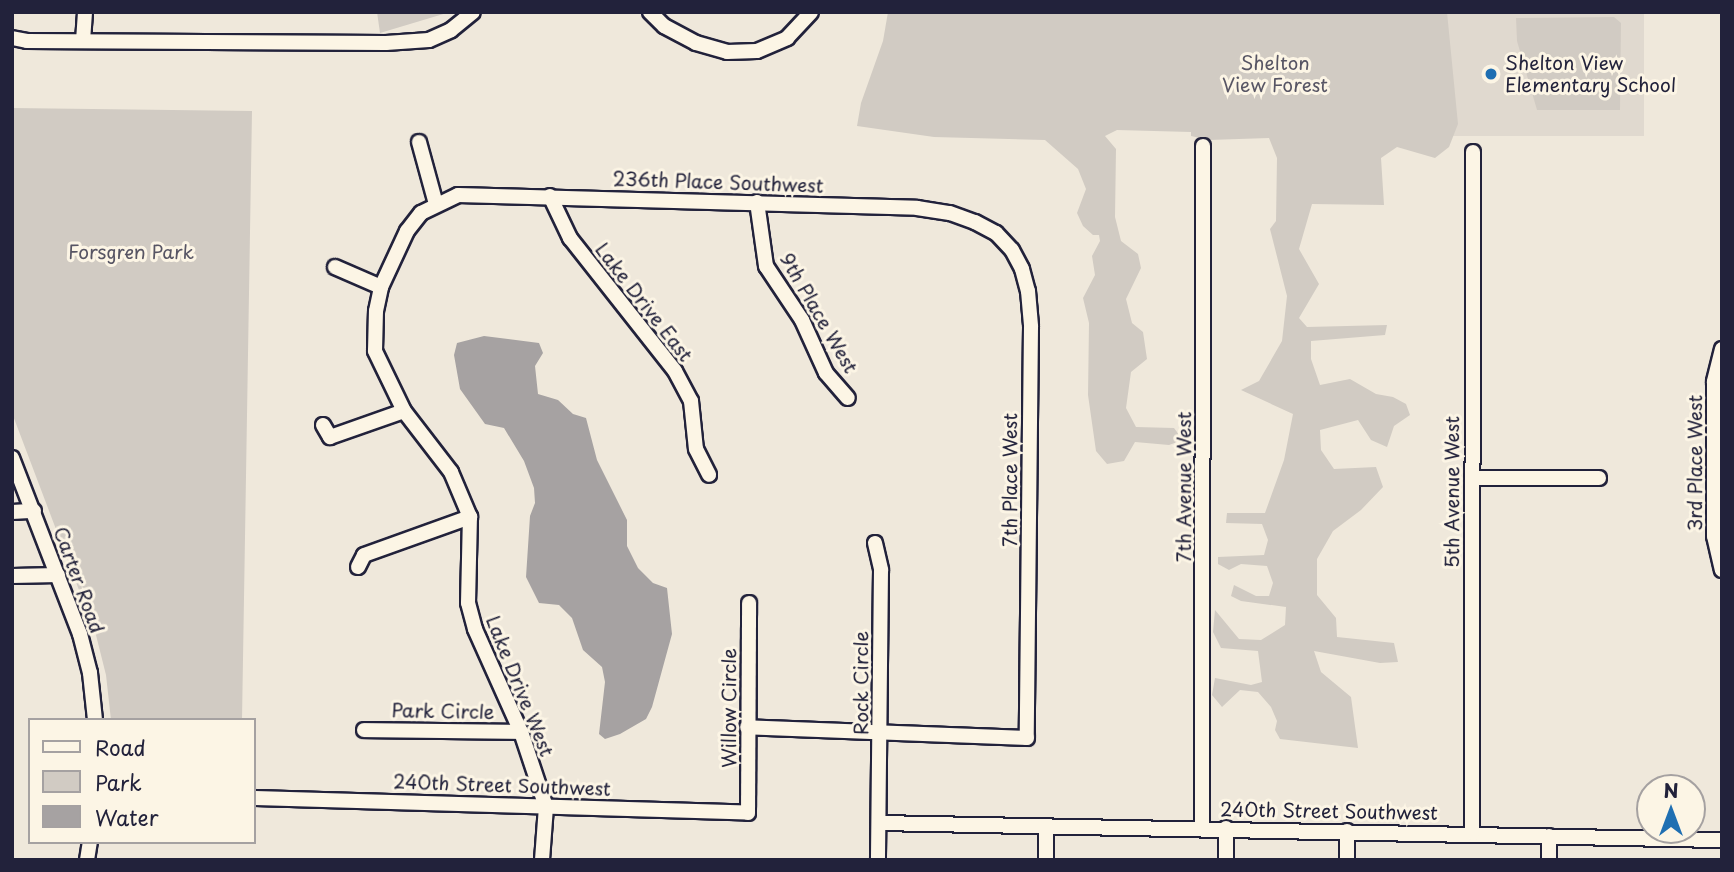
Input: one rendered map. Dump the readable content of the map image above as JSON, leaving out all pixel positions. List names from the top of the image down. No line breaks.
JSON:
{"streets":{"street":["236th Place Southwest","Lake Drive East","9th Place West","3rd Place West","7th Place West","7th Avenue West","5th Avenue West","Carter Road","Rock Circle","Lake Drive West","Willow Circle","Park Circle","240th Street Southwest"]},"crossings":[["236th Place Southwest","Lake Drive East"],["236th Place Southwest","9th Place West"],["236th Place Southwest","7th Place West"],["236th Place Southwest","Lake Drive West"],["7th Place West","Rock Circle"],["7th Avenue West","240th Street Southwest"],["5th Avenue West","240th Street Southwest"],["Rock Circle","240th Street Southwest"],["Lake Drive West","Park Circle"],["Lake Drive West","240th Street Southwest"],["Willow Circle","240th Street Southwest"]],"parks":["Shelton View Forest","Forsgren Park"],"places":["Shelton View Elementary School"],"legend":["Road","Park","Water"],"north":"top"}
